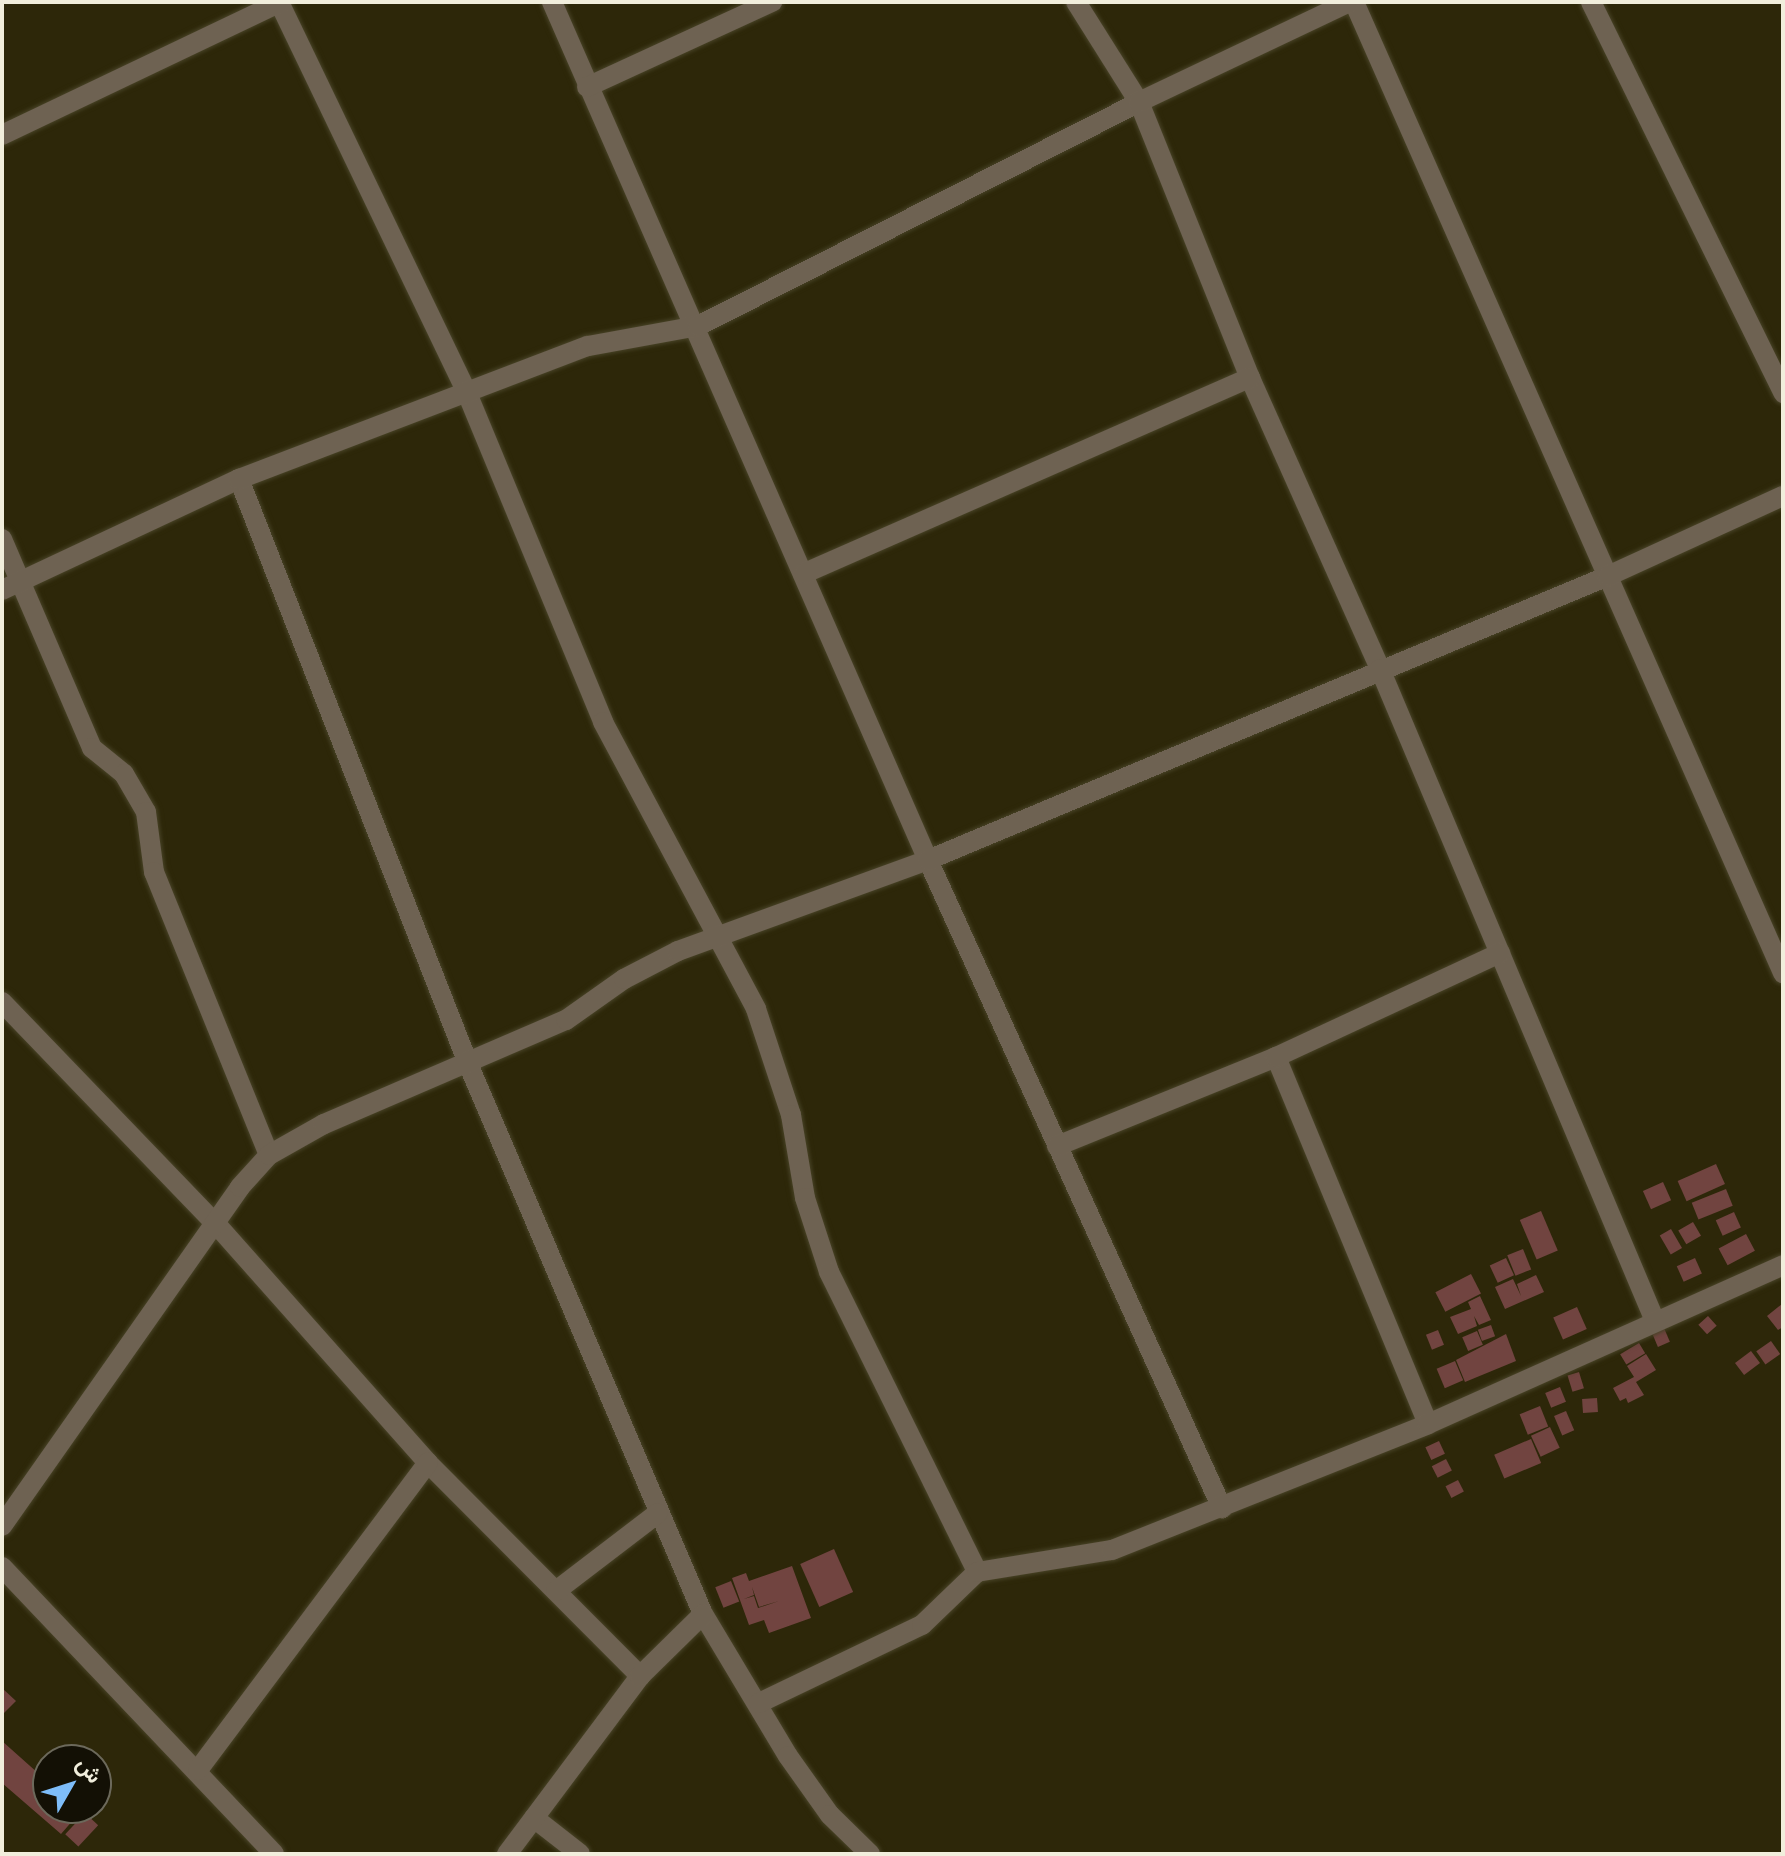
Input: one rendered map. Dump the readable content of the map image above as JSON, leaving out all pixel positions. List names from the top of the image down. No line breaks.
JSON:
{"north":"top right"}
